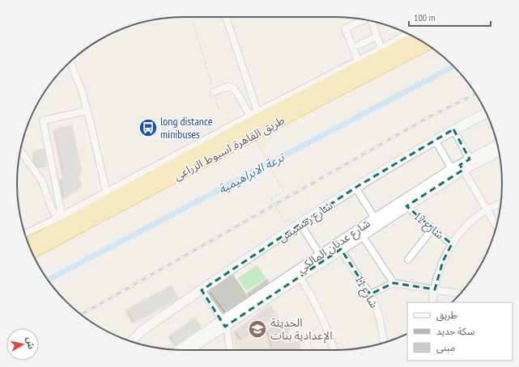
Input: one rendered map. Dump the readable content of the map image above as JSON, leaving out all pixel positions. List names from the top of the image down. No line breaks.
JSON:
{"streets":{"highway":["طريق القاهرة, اسيوط الزراعى"],"main road":["شارع رمسيس","شارع عدنان المالكي"],"street":["شارع 12","شارع 11"]},"crossings":[["شارع 12","شارع عدنان المالكي"],["شارع عدنان المالكي","شارع 11"]],"water":["ترعة الابراهيمية"],"places":{"bus stop":["long distance minibuses"],"school or university":["الحديثة الإعدادية بنات"]},"legend":["طريق","سكة حديد","مبنى"],"scale_bar":"100 m","north":"right"}
